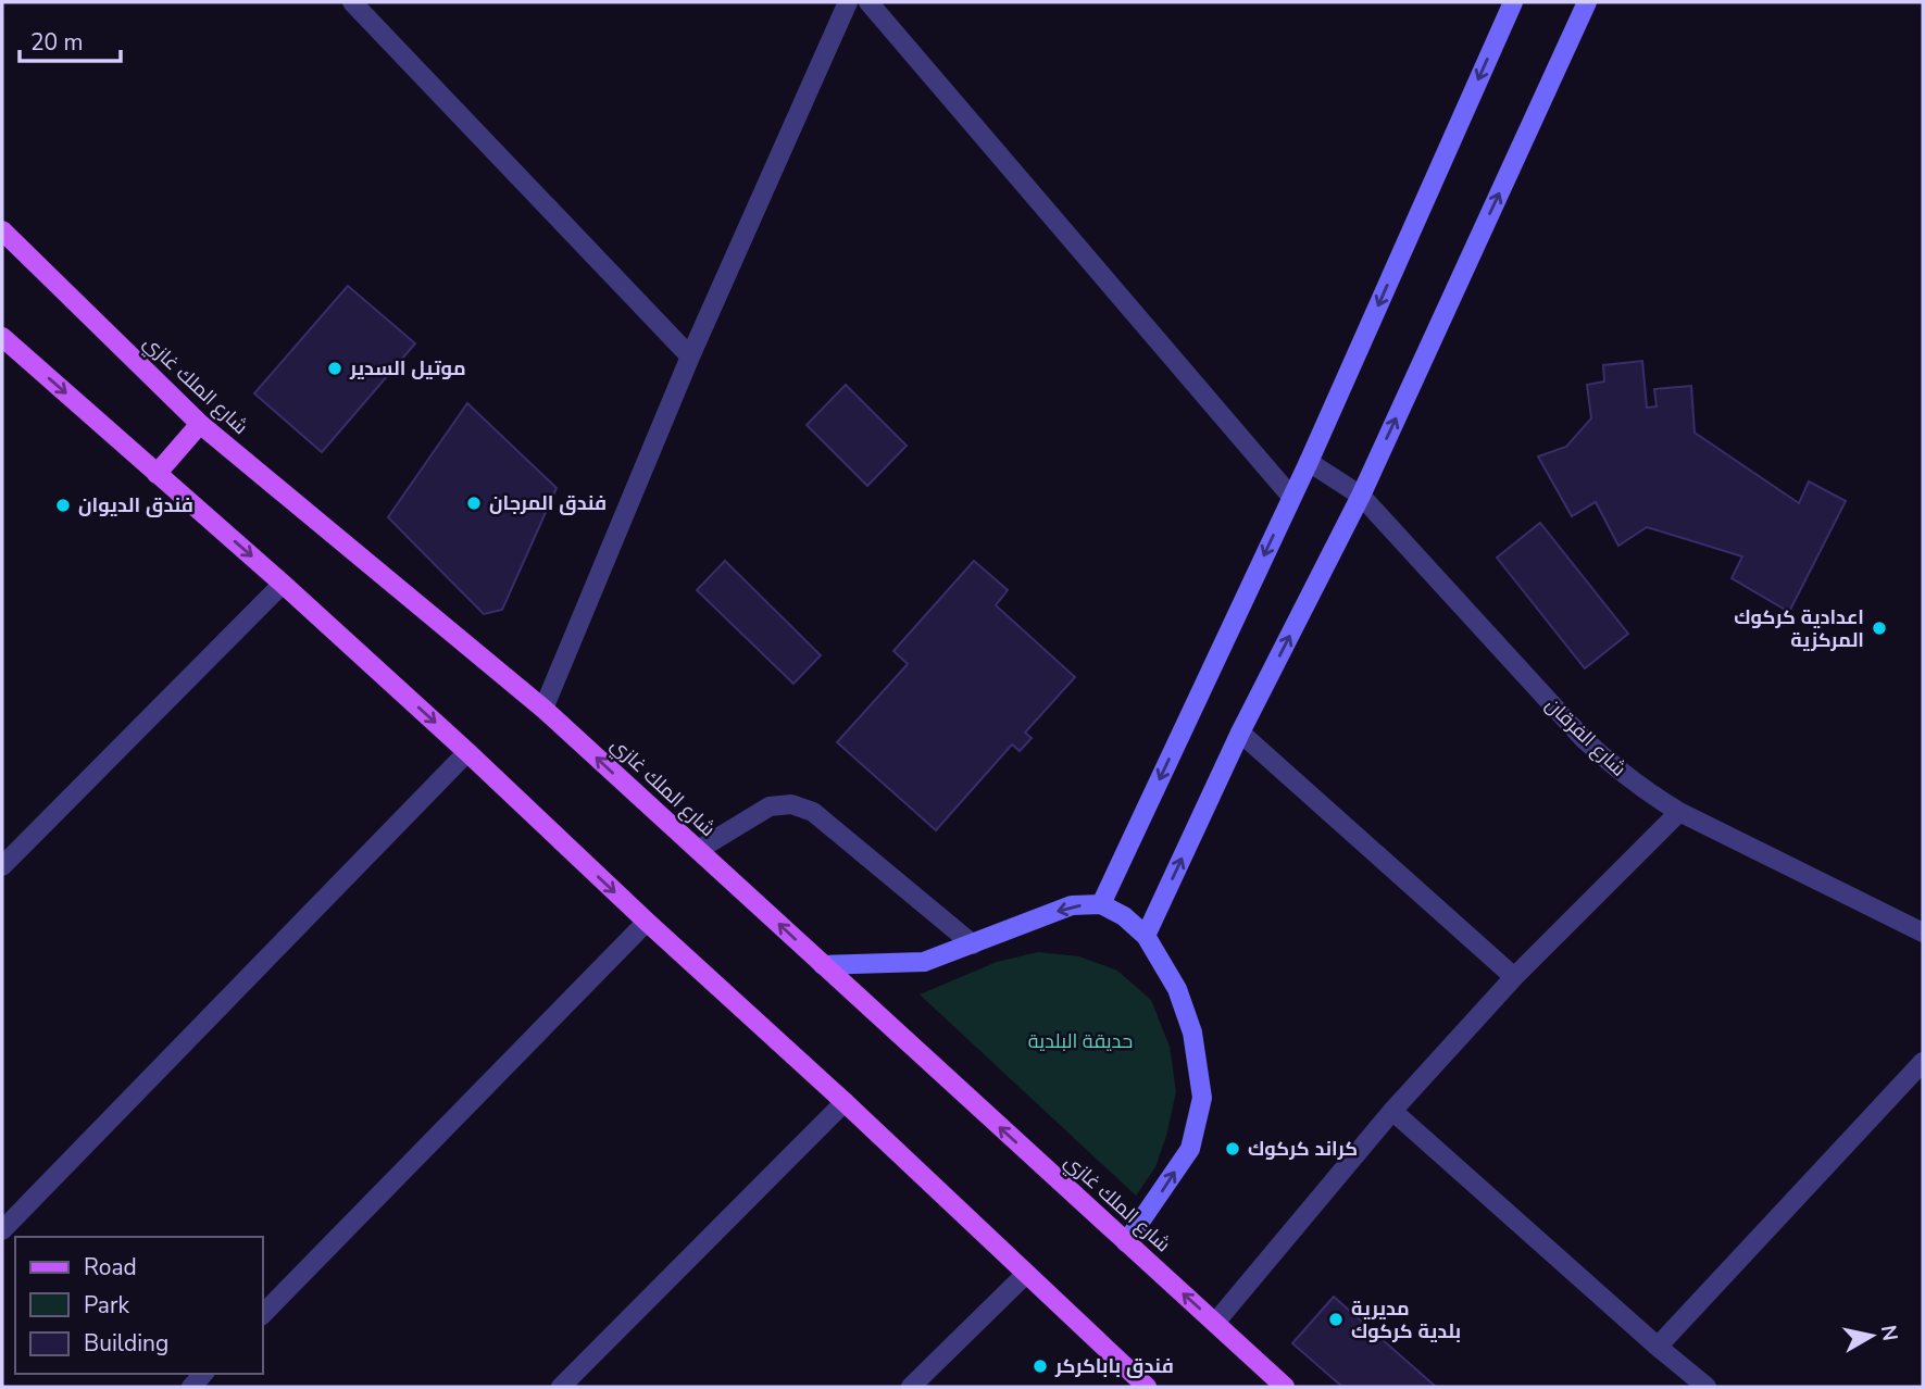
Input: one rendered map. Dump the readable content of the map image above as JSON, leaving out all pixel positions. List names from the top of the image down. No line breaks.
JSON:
{"streets":{"main road":["شارع الملك غازي"],"street":["شارع الفرقان"]},"parks":["حديقة البلدية"],"places":["موتيل السدير","فندق المرجان","فندق الديوان","اعدادية كركوك المركزية","كراند كركوك","مديرية بلدية كركوك","فندق باباكركر"],"legend":["Road","Park","Building"],"scale_bar":"20 m","north":"right"}
